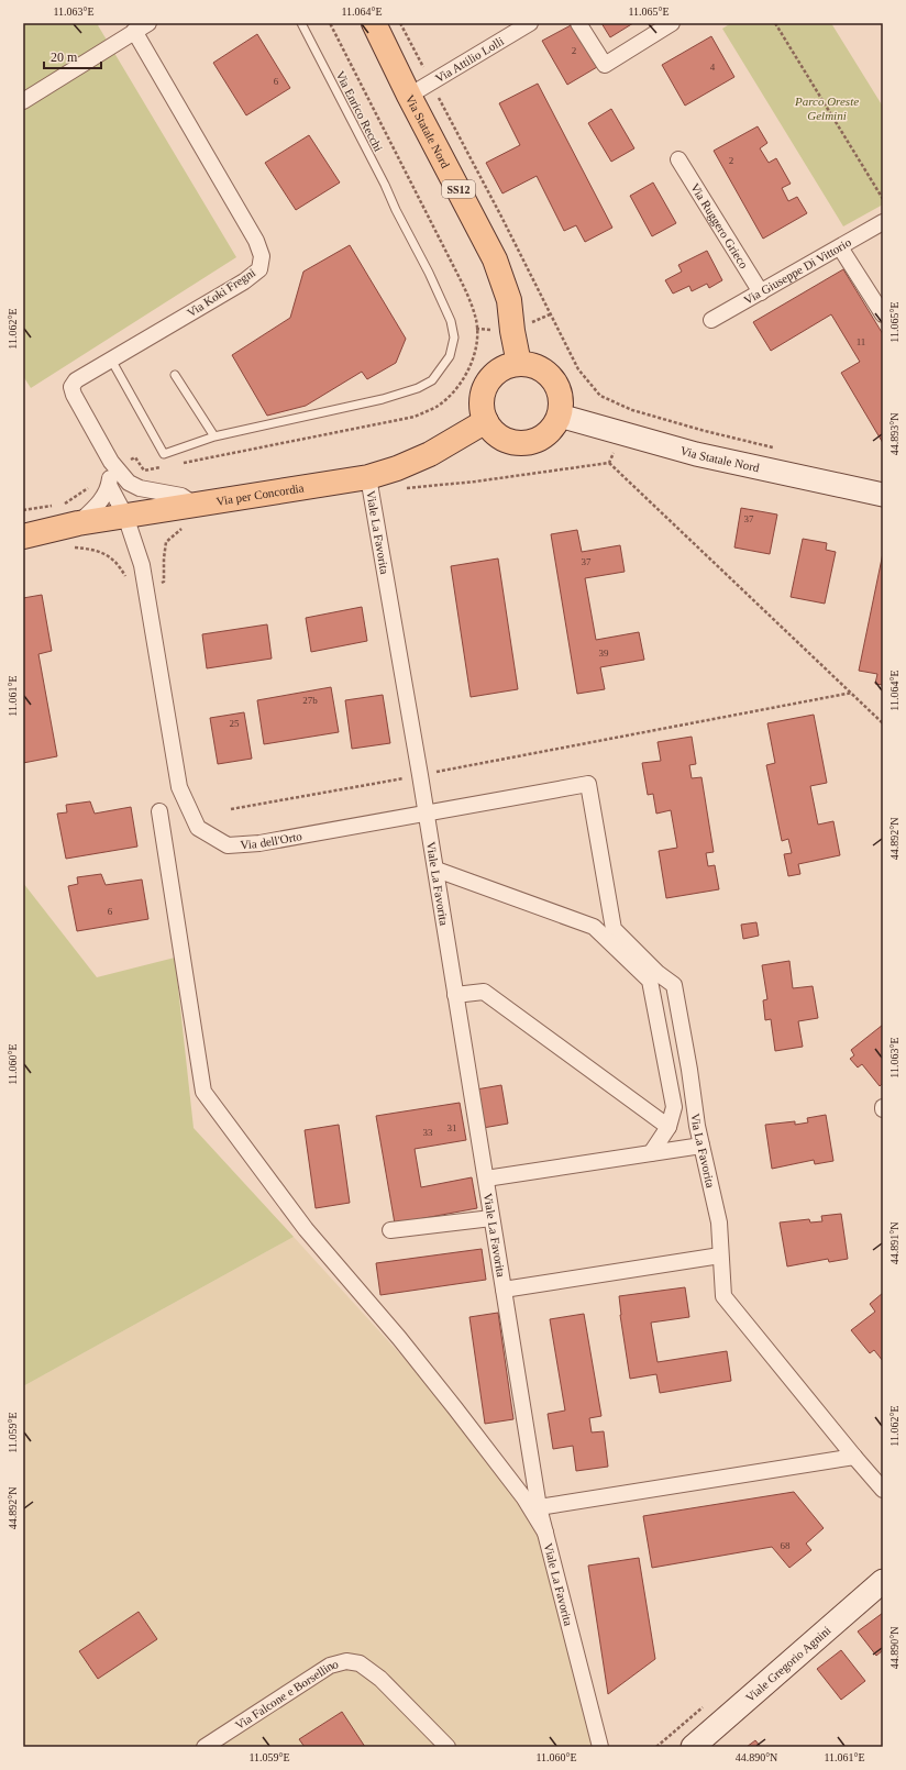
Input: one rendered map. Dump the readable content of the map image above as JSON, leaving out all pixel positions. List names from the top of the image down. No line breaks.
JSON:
{"streets":{"main road":["Via Statale Nord","SS12","Via per Concordia","Viale Gregorio Agnini"],"street":["Via Attilio Lolli","Via Ruggero Grieco","Via Giuseppe Di Vittorio","Via Koki Fregni","Viale La Favorita","Via dell'Orto","Via La Favorita","Via Falcone e Borsellino"],"lane":["Via Enrico Recchi"]},"crossings":[["Via Attilio Lolli","Via Statale Nord"],["Via Enrico Recchi","Via Koki Fregni"],["Via Statale Nord","Via per Concordia"],["Via Ruggero Grieco","Via Giuseppe Di Vittorio"],["Via per Concordia","Viale La Favorita"],["Via per Concordia","Via dell'Orto"],["Viale La Favorita","Via dell'Orto"],["Viale La Favorita","Via La Favorita"],["Via dell'Orto","Via La Favorita"]],"parks":["Parco Oreste Gelmini"],"house_numbers":["2","4","6","2","11","37","37","39","27b","25","6","31","33","68"],"scale_bar":"20 m","coordinates":["11.063°E","11.064°E","11.065°E","11.062°E","44.893°N","11.061°E","44.892°N","11.060°E","44.891°N","11.059°E","44.890°N"]}
